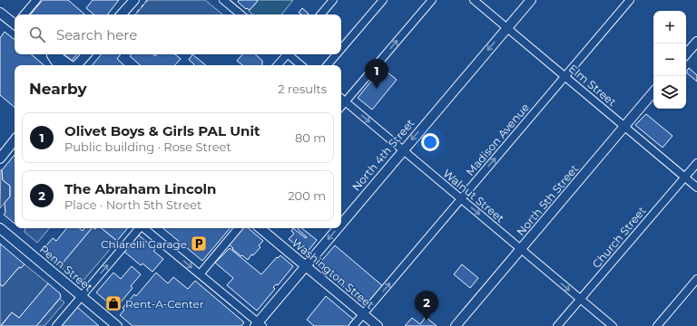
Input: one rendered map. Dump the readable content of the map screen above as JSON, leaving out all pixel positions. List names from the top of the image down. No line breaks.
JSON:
{"streets":{"main road":["North 4th Street","North 5th Street","Penn Street","Washington Street"],"street":["Elm Street","Madison Avenue","Walnut Street","Church Street"]},"crossings":[["Elm Street","Madison Avenue"],["Elm Street","North 4th Street"],["Elm Street","North 5th Street"],["Elm Street","Church Street"],["Madison Avenue","Walnut Street"],["Madison Avenue","Washington Street"],["North 4th Street","Walnut Street"],["North 4th Street","Washington Street"],["Walnut Street","North 5th Street"],["Walnut Street","Church Street"]],"one_way":["Madison Avenue","North 4th Street","Walnut Street"],"places":{"parking":["Chiarelli Garage"],"shop":["Rent-A-Center"]},"page":{"map_buttons":["+","−"],"search":"Search here","pins":["1","2"],"heading":["Nearby","2 results"],"list":[{"mark":"1","name":"Olivet Boys & Girls PAL Unit","note":"Public building · Rose Street","value":"80 m"},{"mark":"2","name":"The Abraham Lincoln","note":"Place · North 5th Street","value":"200 m"}]}}
